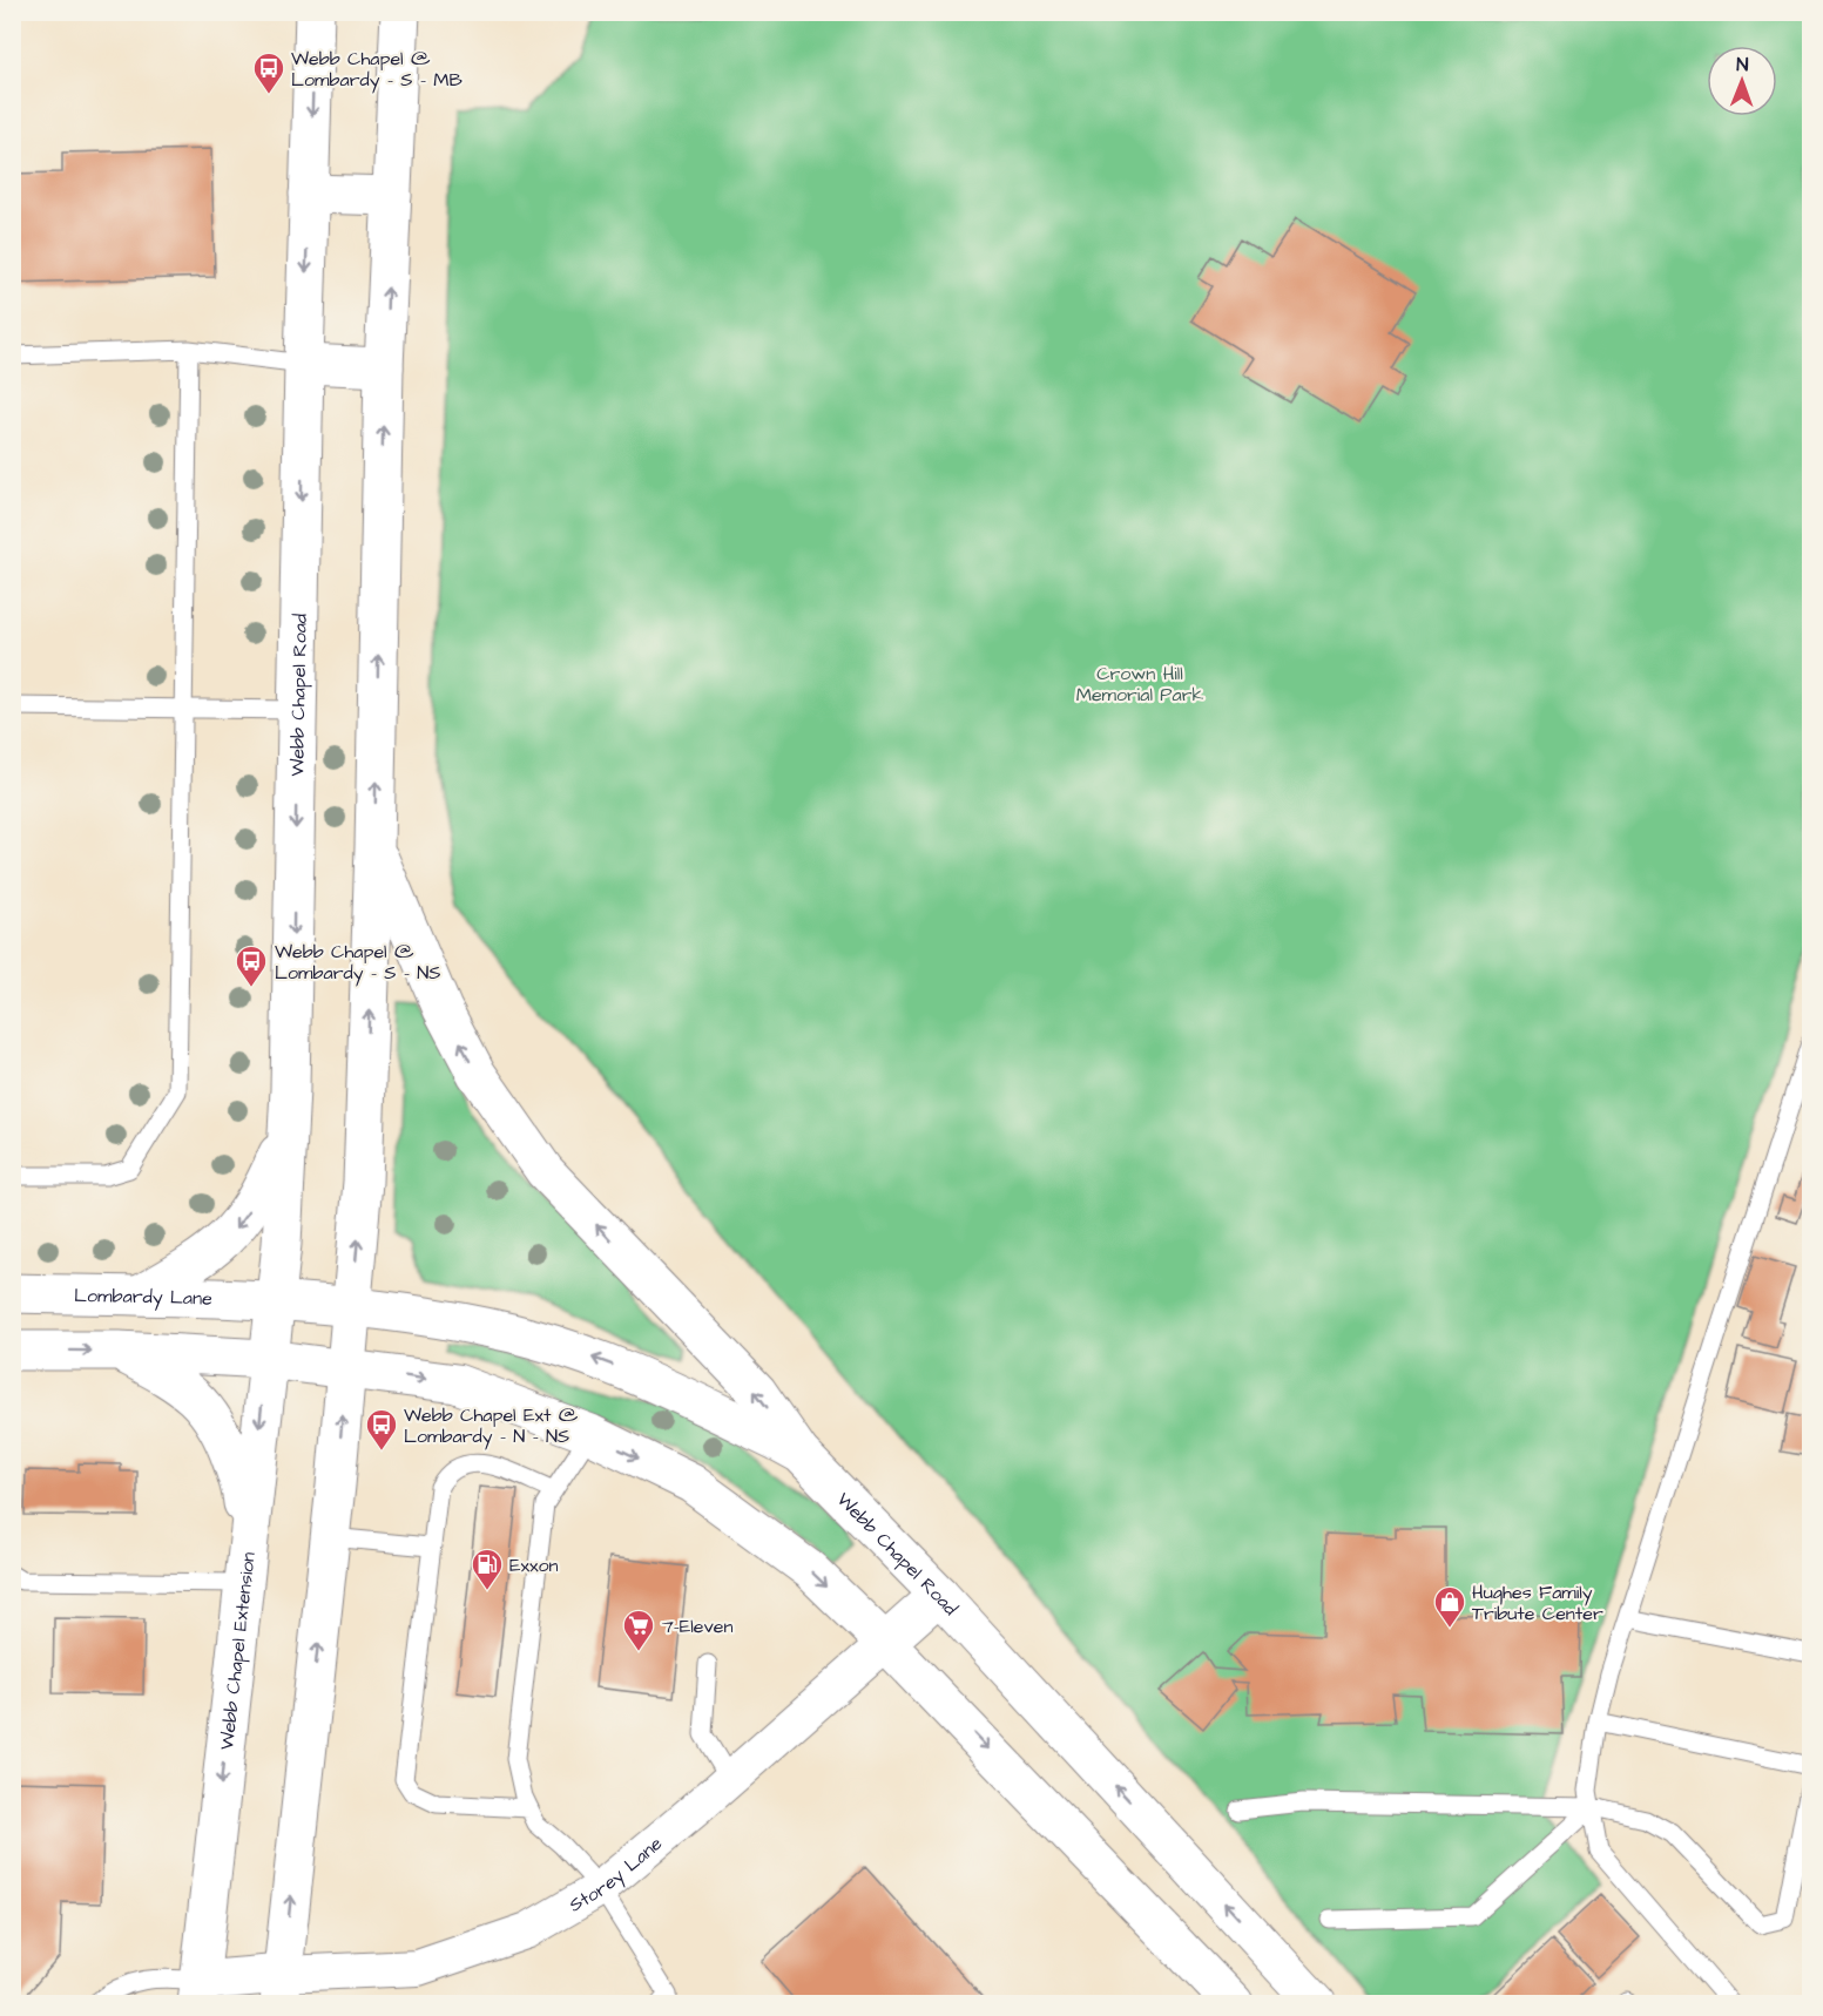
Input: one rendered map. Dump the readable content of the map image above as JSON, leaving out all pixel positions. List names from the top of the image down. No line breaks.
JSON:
{"streets":{"main road":["Webb Chapel Road","Lombardy Lane","Webb Chapel Extension"],"street":["Storey Lane"]},"crossings":[["Webb Chapel Road","Lombardy Lane"],["Webb Chapel Road","Webb Chapel Extension"],["Lombardy Lane","Webb Chapel Extension"]],"parks":["Crown Hill Memorial Park"],"places":{"bus stop":["Webb Chapel @ Lombardy - S - MB","Webb Chapel @ Lombardy - S - NS","Webb Chapel Ext @ Lombardy - N - NS"],"fuel station":["Exxon"],"shop":["Hughes Family Tribute Center"],"supermarket":["7-Eleven"]},"north":"top"}
